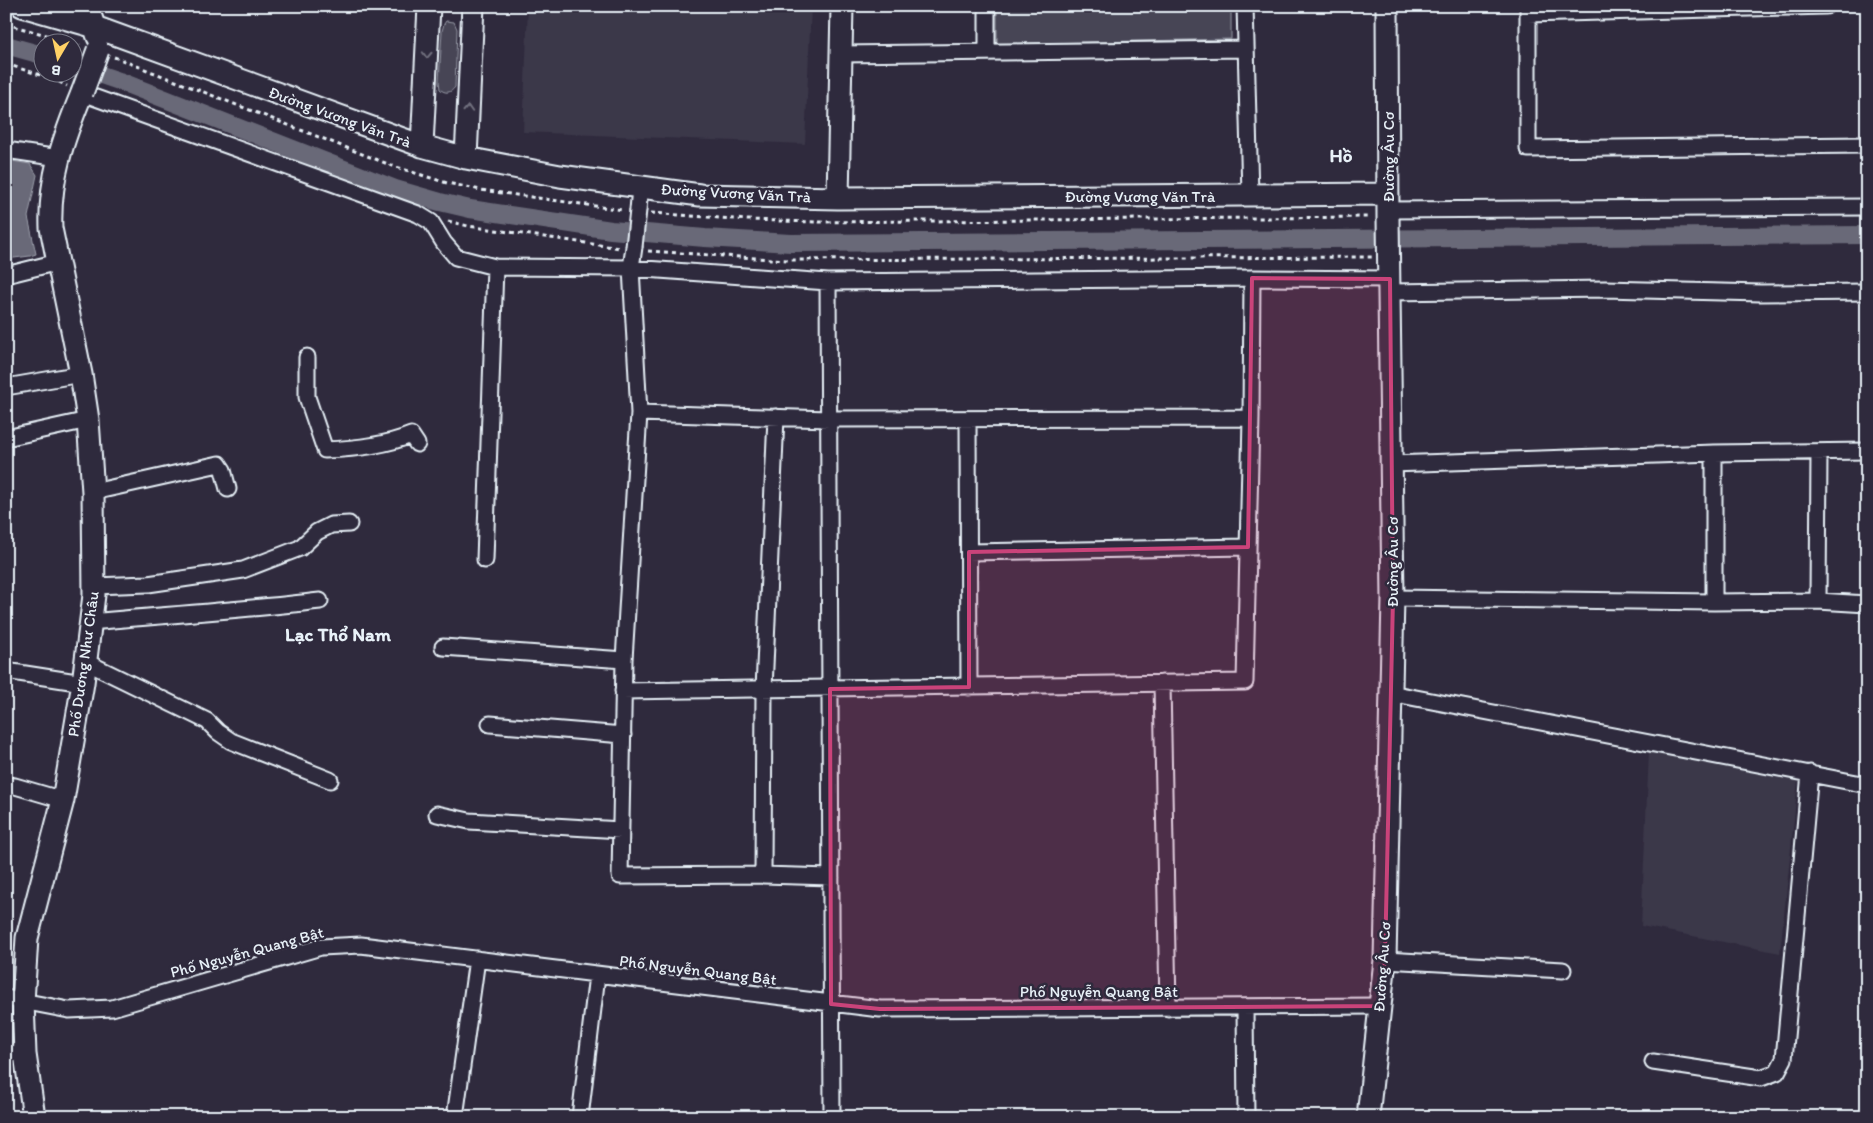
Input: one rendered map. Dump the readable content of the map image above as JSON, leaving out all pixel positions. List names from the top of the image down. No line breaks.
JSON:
{"streets":{"main road":["Đường Vương Văn Trà","Đường Âu Cơ","Phố Dương Như Châu"],"street":["Phố Nguyễn Quang Bật"]},"crossings":[["Đường Vương Văn Trà","Đường Âu Cơ"],["Đường Vương Văn Trà","Phố Dương Như Châu"],["Đường Âu Cơ","Phố Nguyễn Quang Bật"],["Phố Dương Như Châu","Phố Nguyễn Quang Bật"]],"districts":["Hồ","Lạc Thổ Nam"],"north":"bottom"}
